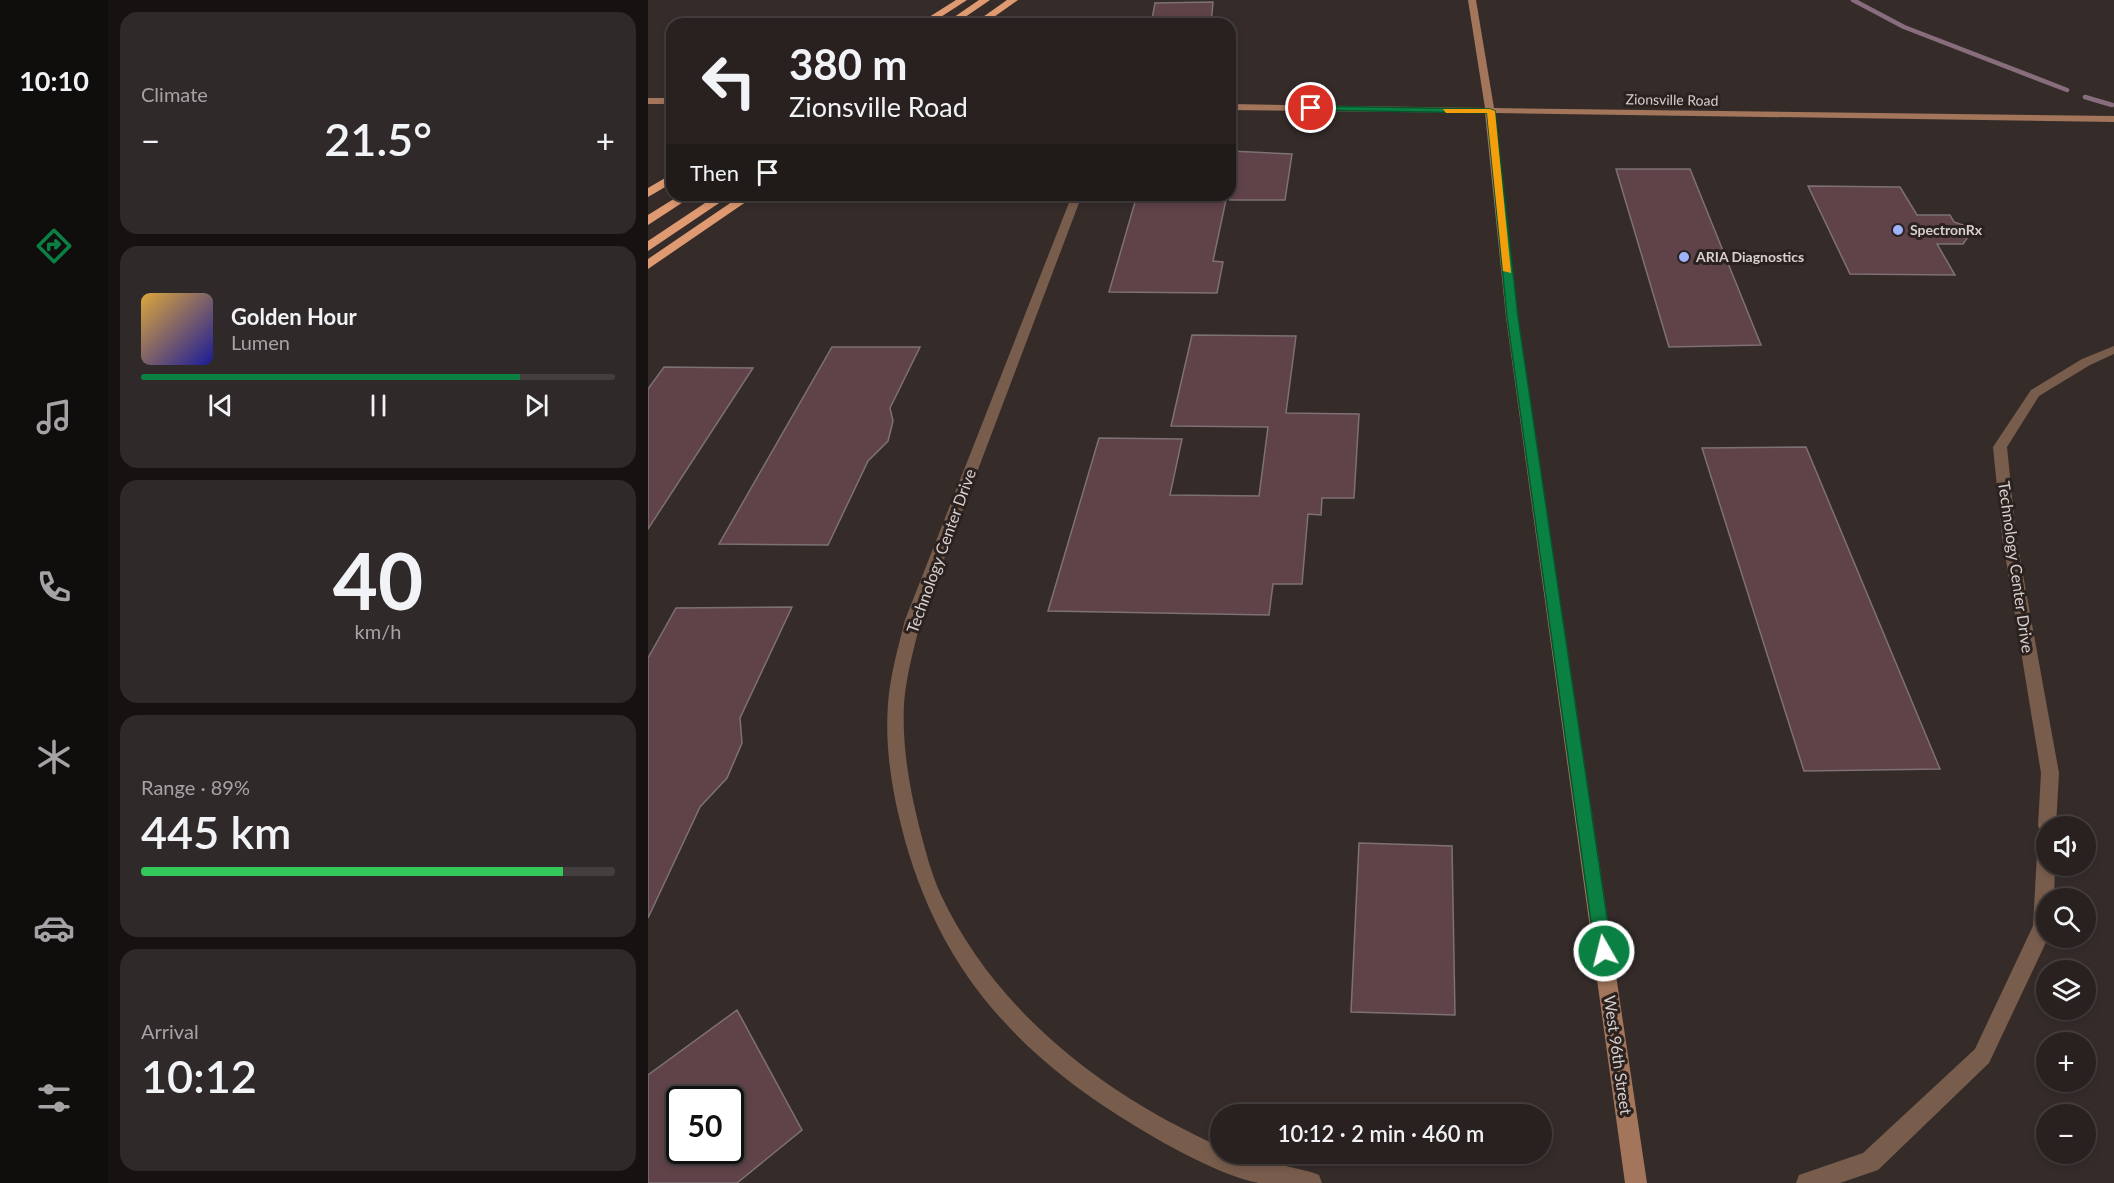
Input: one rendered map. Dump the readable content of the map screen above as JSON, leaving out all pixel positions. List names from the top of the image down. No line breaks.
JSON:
{"streets":{"main road":["Zionsville Road","West 96th Street"],"street":["Technology Center Drive"]},"crossings":[["Zionsville Road","West 96th Street"]],"places":["SpectronRx","ARIA Diagnostics"],"page":{"tabs":"10:10","tile":["Climate",["40","km/h"],["Range · 89%","445 km"],["Arrival","10:12"]],"turn":["380 m","Zionsville Road"],"heat":["−","21.5°","+"],"then":"Then","song":["Golden Hour","Lumen"],"map_buttons":["+","−"],"limit":"50","trip":"10:12 · 2 min · 460 m"}}
